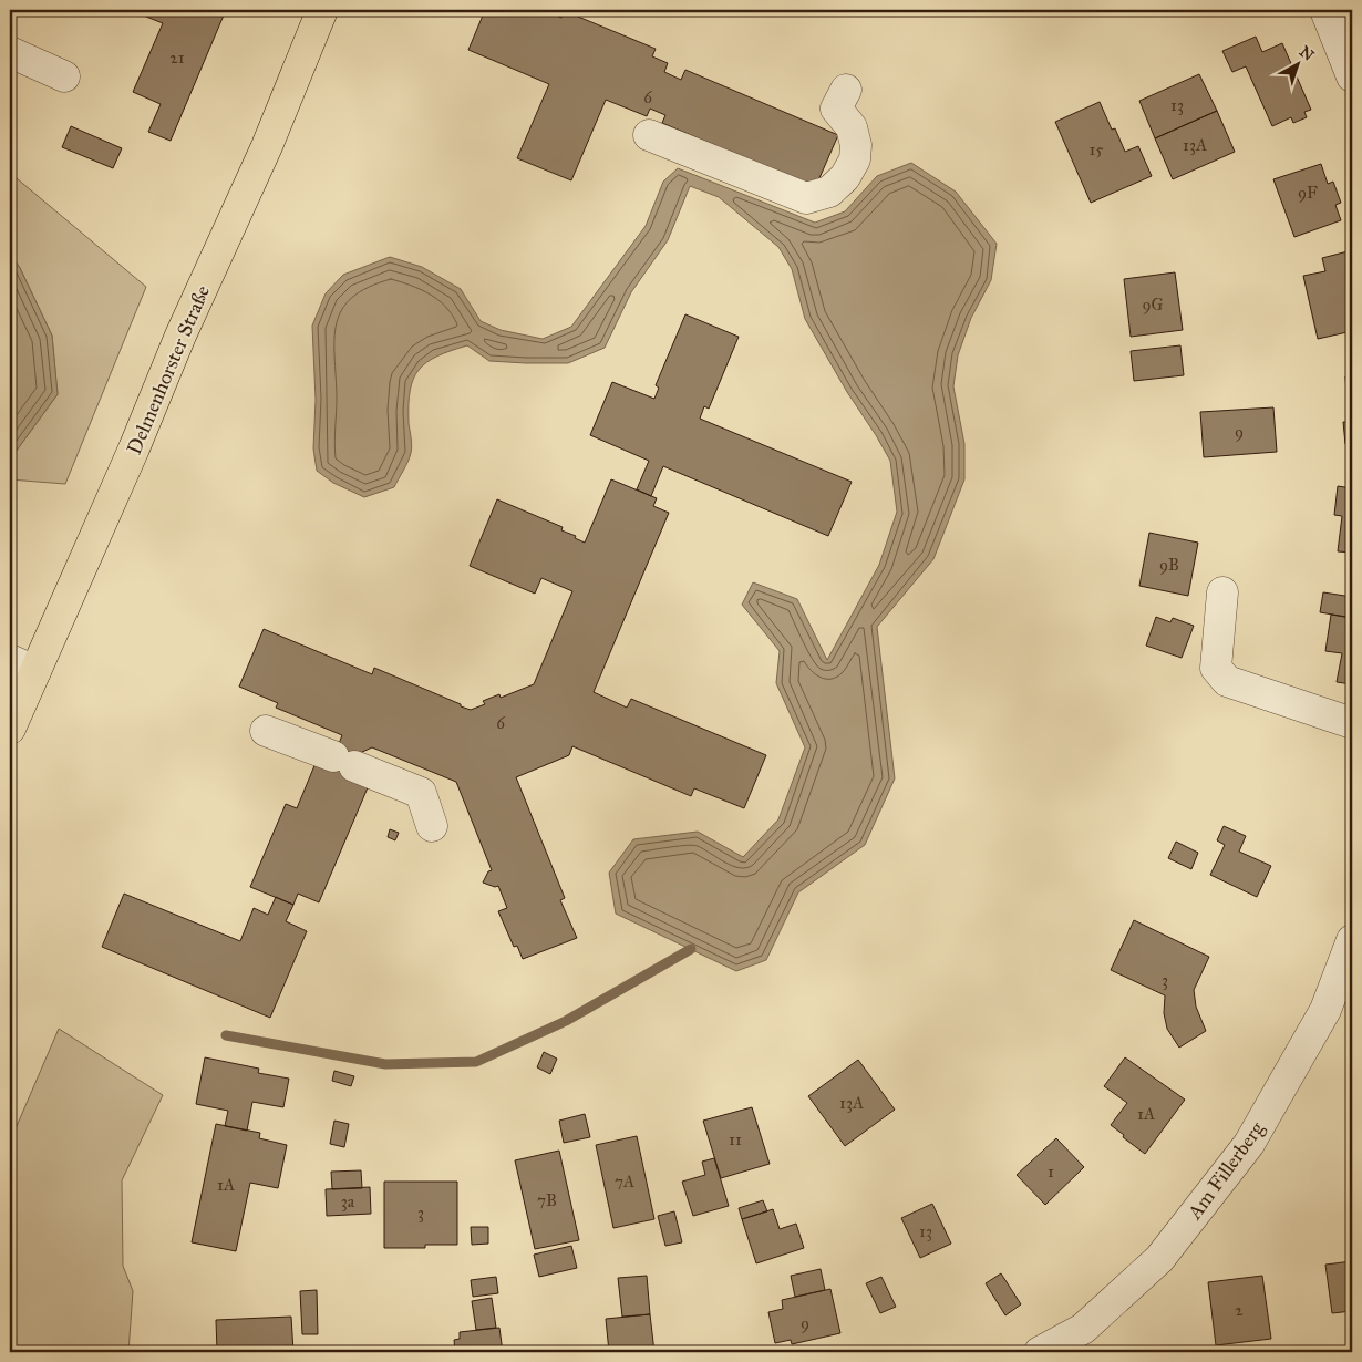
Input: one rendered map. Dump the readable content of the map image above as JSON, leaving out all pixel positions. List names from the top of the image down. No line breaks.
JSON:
{"streets":{"main road":["Delmenhorster Straße"],"street":["Am Fillerberg"]},"house_numbers":["21","6","13","13A","15","9F","9G","9","9B","6","3","13A","1A","11","1","7A","1A","7B","3a","3","13","2","9"],"north":"top right"}
